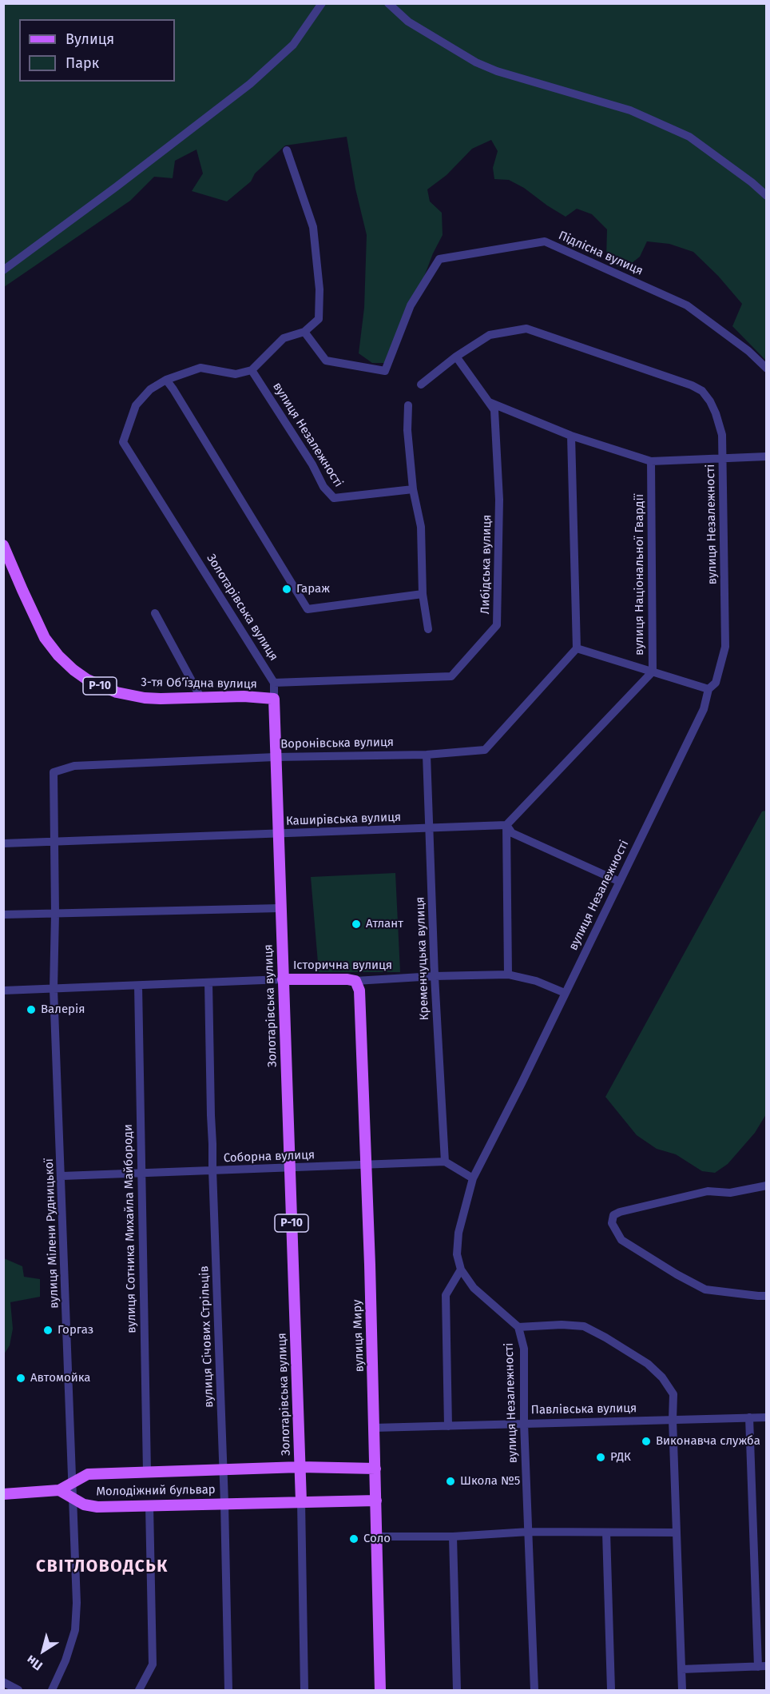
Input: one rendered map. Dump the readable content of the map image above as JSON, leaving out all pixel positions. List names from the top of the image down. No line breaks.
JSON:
{"streets":{"main road":["Золотарівська вулиця","3-тя Обʼїздна вулиця","Р-10","Історична вулиця","вулиця Миру","Молодіжний бульвар"],"street":["Підлісна вулиця","вулиця Незалежності","Либідська вулиця","вулиця Національної Гвардії","Воронівська вулиця","Каширівська вулиця","Кременчуцька вулиця","Соборна вулиця","вулиця Сотника Михайла Майбороди","вулиця Мілени Рудницької","вулиця Січових Стрільців","Павлівська вулиця"]},"crossings":[["вулиця Незалежності","Либідська вулиця"],["вулиця Незалежності","Історична вулиця"],["вулиця Незалежності","Павлівська вулиця"],["Либідська вулиця","Золотарівська вулиця"],["вулиця Національної Гвардії","Каширівська вулиця"],["Золотарівська вулиця","3-тя Обʼїздна вулиця"],["Золотарівська вулиця","Воронівська вулиця"],["Золотарівська вулиця","Каширівська вулиця"],["Золотарівська вулиця","Історична вулиця"],["Золотарівська вулиця","Соборна вулиця"],["Золотарівська вулиця","Молодіжний бульвар"],["Воронівська вулиця","Кременчуцька вулиця"],["Воронівська вулиця","вулиця Мілени Рудницької"],["Каширівська вулиця","Кременчуцька вулиця"],["Каширівська вулиця","вулиця Мілени Рудницької"],["Кременчуцька вулиця","Історична вулиця"],["Кременчуцька вулиця","Соборна вулиця"],["Історична вулиця","вулиця Сотника Михайла Майбороди"],["Історична вулиця","вулиця Мілени Рудницької"],["Історична вулиця","вулиця Миру"],["Історична вулиця","вулиця Січових Стрільців"],["Соборна вулиця","вулиця Сотника Михайла Майбороди"],["Соборна вулиця","вулиця Мілени Рудницької"],["Соборна вулиця","вулиця Миру"],["Соборна вулиця","вулиця Січових Стрільців"],["вулиця Сотника Михайла Майбороди","Молодіжний бульвар"],["вулиця Мілени Рудницької","Молодіжний бульвар"],["вулиця Миру","Павлівська вулиця"],["вулиця Миру","Молодіжний бульвар"],["вулиця Січових Стрільців","Молодіжний бульвар"]],"districts":["СВІТЛОВОДСЬК"],"places":["Гараж","Атлант","Валерія","Горгаз","Автомойка","Виконавча служба","РДК","Школа №5","Соло"],"legend":["Вулиця","Парк"],"north":"bottom left"}
